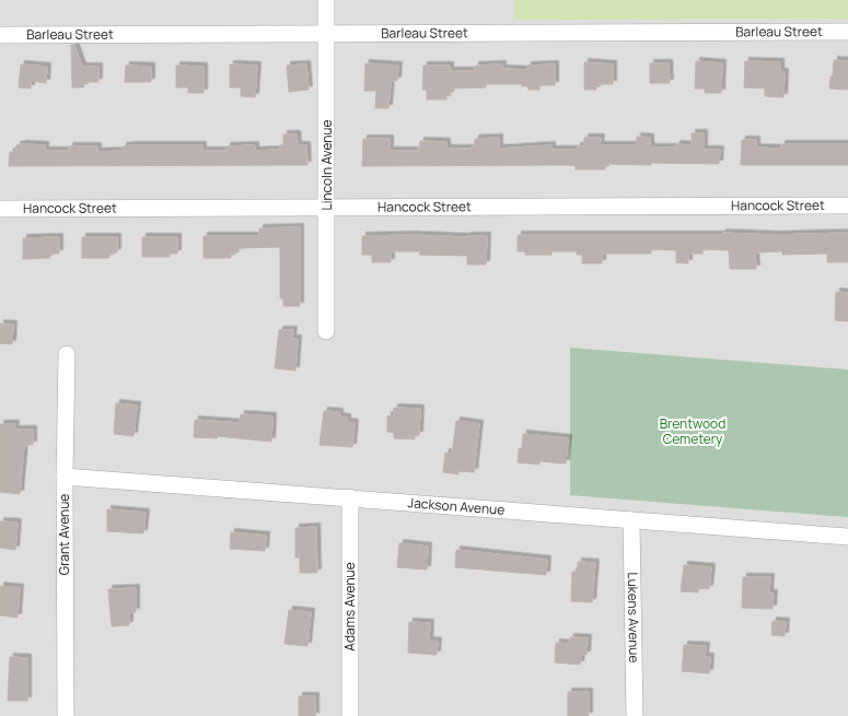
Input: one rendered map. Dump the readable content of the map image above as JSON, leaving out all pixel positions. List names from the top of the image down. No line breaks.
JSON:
{"streets":{"street":["Barleau Street","Lincoln Avenue","Hancock Street","Jackson Avenue","Grant Avenue","Adams Avenue","Lukens Avenue"]},"crossings":[["Barleau Street","Lincoln Avenue"],["Lincoln Avenue","Hancock Street"],["Jackson Avenue","Grant Avenue"],["Jackson Avenue","Adams Avenue"],["Jackson Avenue","Lukens Avenue"]],"parks":["Brentwood Cemetery"]}
